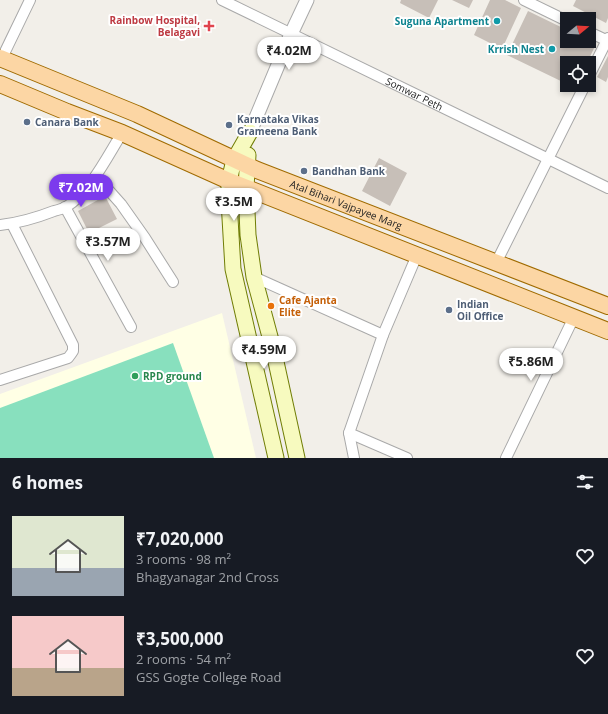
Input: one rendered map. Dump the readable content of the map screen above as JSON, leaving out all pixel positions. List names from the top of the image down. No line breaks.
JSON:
{"streets":{"main road":["Atal Bihari Vajpayee Marg"],"street":["Somwar Peth"]},"places":{"other":["Suguna Apartment","Krrish Nest","Canara Bank","Karnataka Vikas Grameena Bank","Bandhan Bank","Cafe Ajanta Elite","Indian Oil Office","RPD ground"],"health":["Rainbow Hospital, Belagavi"]},"north":"right","page":{"price":["₹4.02M","₹7.02M","₹3.5M","₹3.57M","₹4.59M","₹5.86M"],"heading":"6 homes","list":[{"name":"₹7,020,000","note":"3 rooms · 98 m² · Bhagyanagar 2nd Cross"},{"name":"₹3,500,000","note":"2 rooms · 54 m² · GSS Gogte College Road"}]}}
